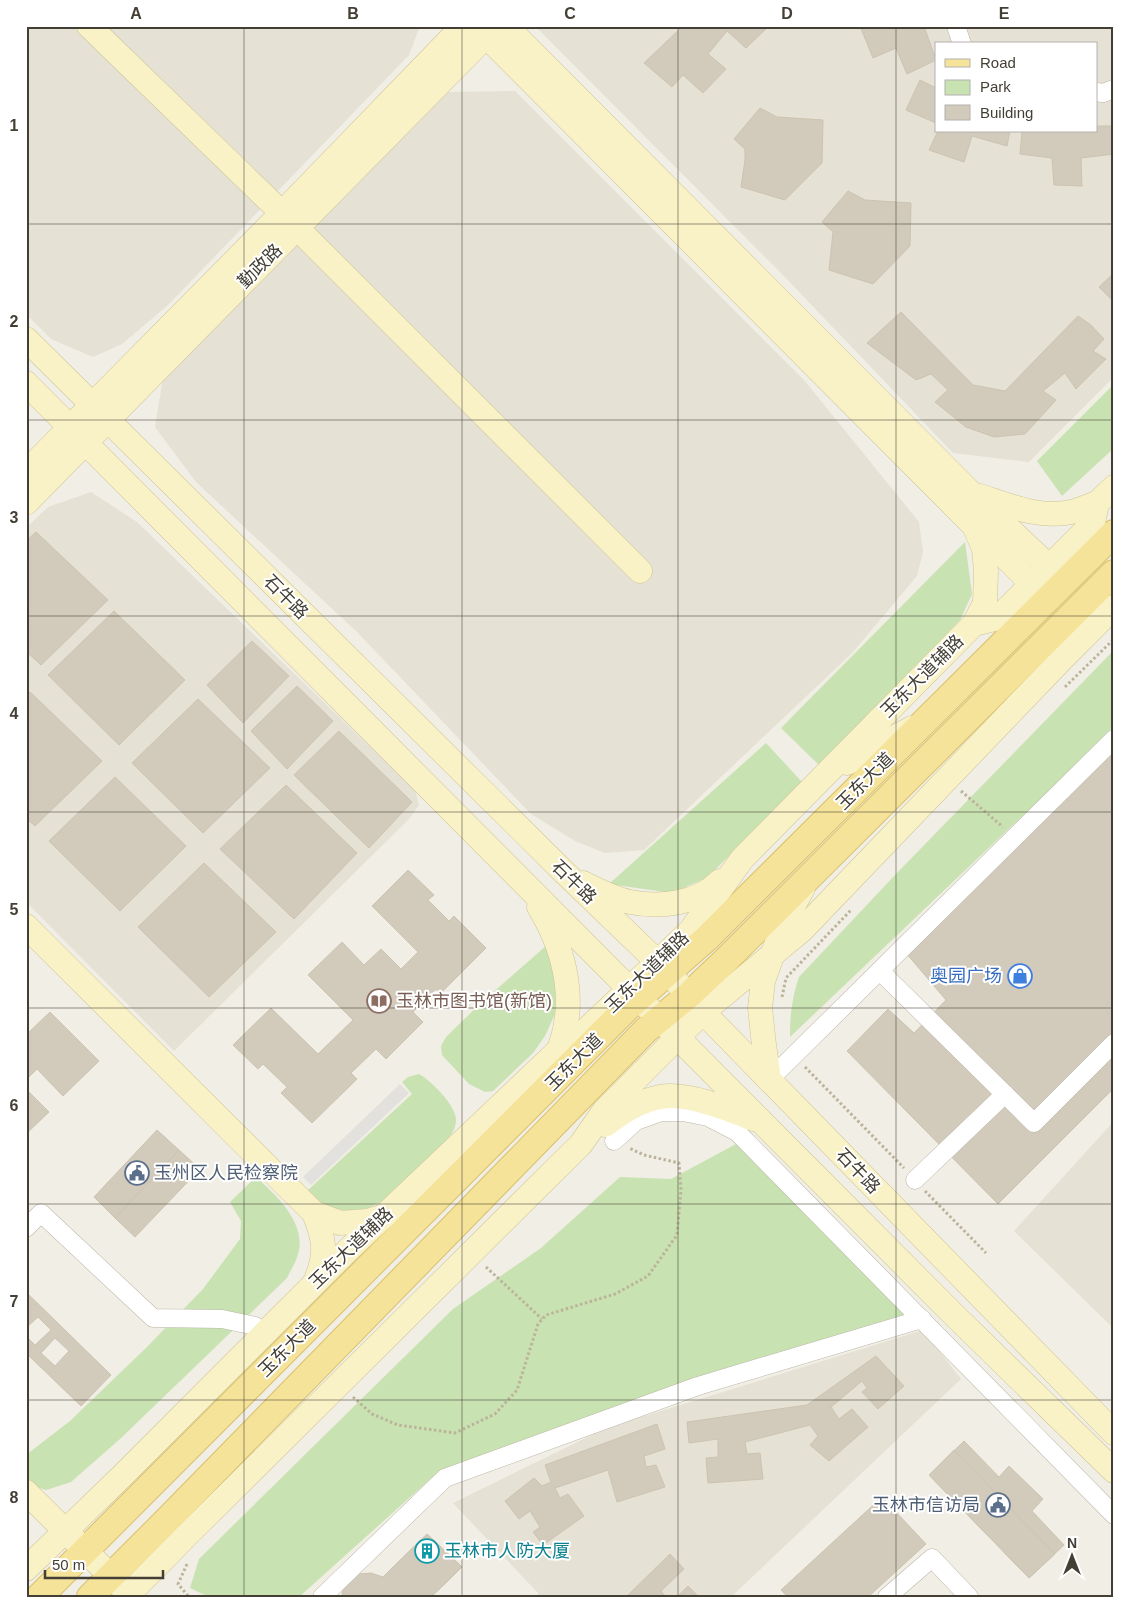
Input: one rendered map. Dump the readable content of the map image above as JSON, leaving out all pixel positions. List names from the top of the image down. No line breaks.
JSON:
{"streets":{"main road":["玉东大道"],"street":["勤政路","石牛路","玉东大道辅路"]},"crossings":[["勤政路","石牛路"],["石牛路","玉东大道辅路"],["石牛路","玉东大道"],["玉东大道辅路","玉东大道"]],"places":{"shop":["奥园广场"],"library":["玉林市图书馆(新馆)"],"public building":["玉州区人民检察院","玉林市信访局"],"building":["玉林市人防大厦"]},"legend":["Road","Park","Building"],"scale_bar":"50 m","north":"top","grid":{"columns":["A","B","C","D","E"],"rows":["1","2","3","4","5","6","7","8"]}}
